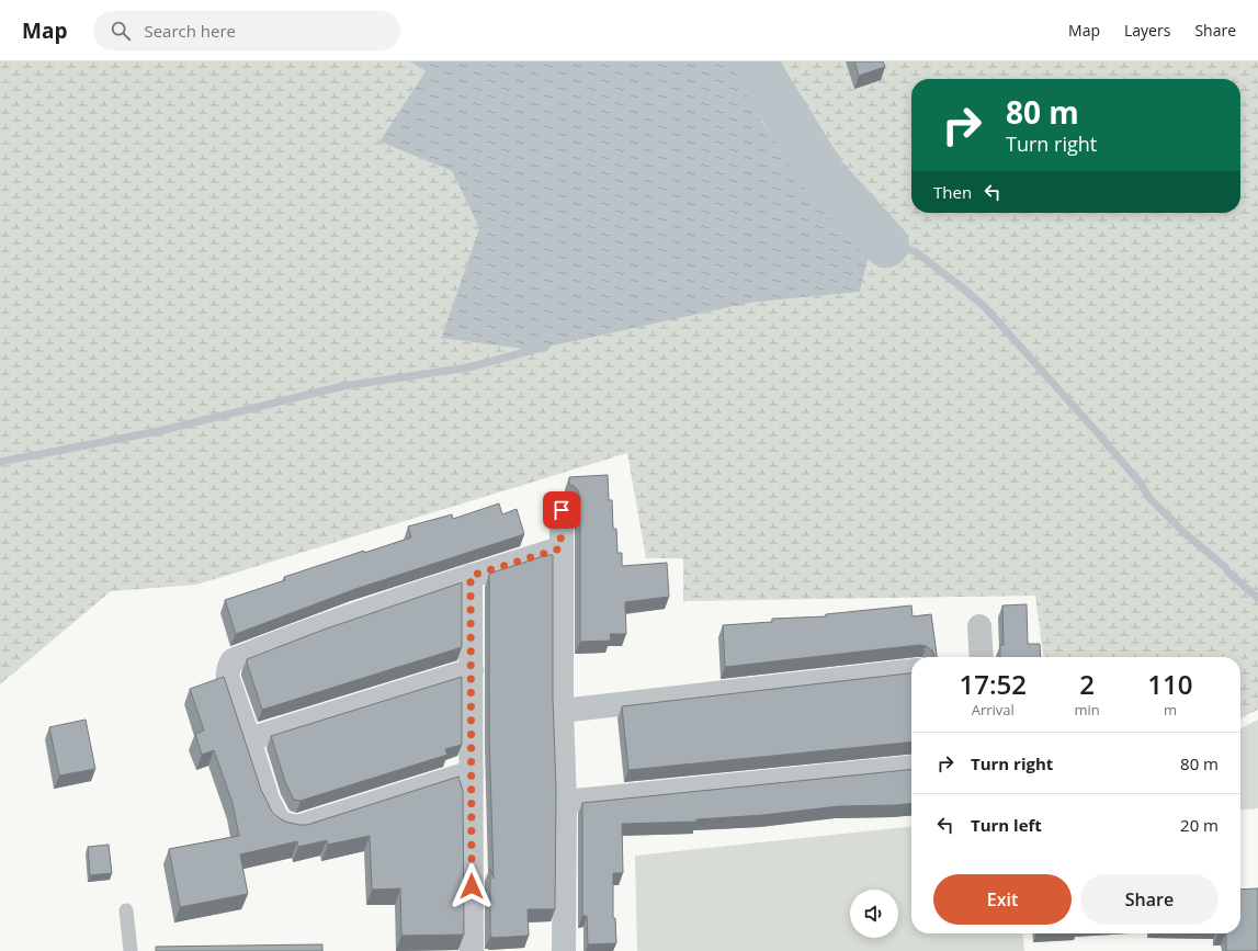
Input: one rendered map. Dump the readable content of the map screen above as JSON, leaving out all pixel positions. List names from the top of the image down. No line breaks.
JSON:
{"page":{"header":"Map","search":"Search here","nav":["Map","Layers","Share"],"turn":["80 m","Turn right"],"then":"Then","eta":["17:52","Arrival","2","min","110","m"],"list":[{"name":"Turn right","value":"80 m"},{"name":"Turn left","value":"20 m"}],"buttons":["Exit","Share"]}}
